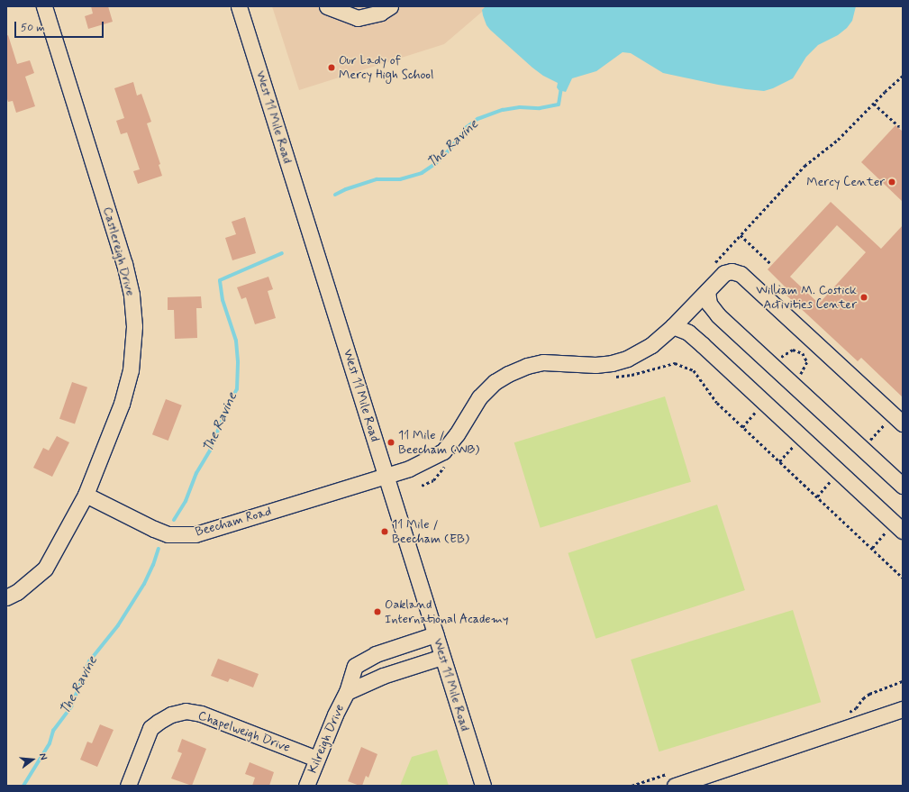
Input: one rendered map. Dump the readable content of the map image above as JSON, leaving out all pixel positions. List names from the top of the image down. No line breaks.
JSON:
{"streets":{"street":["West 11 Mile Road","Castlereigh Drive","Beecham Road","Chapelweigh Drive","Kilreigh Drive"]},"crossings":[["West 11 Mile Road","Beecham Road"],["West 11 Mile Road","Kilreigh Drive"],["Castlereigh Drive","Beecham Road"],["Chapelweigh Drive","Kilreigh Drive"]],"water":["The Ravine"],"places":["Our Lady of Mercy High School","Mercy Center","William M. Costick Activities Center","11 Mile / Beecham (WB)","11 Mile / Beecham (EB)","Oakland International Academy"],"scale_bar":"50 m","north":"right"}
